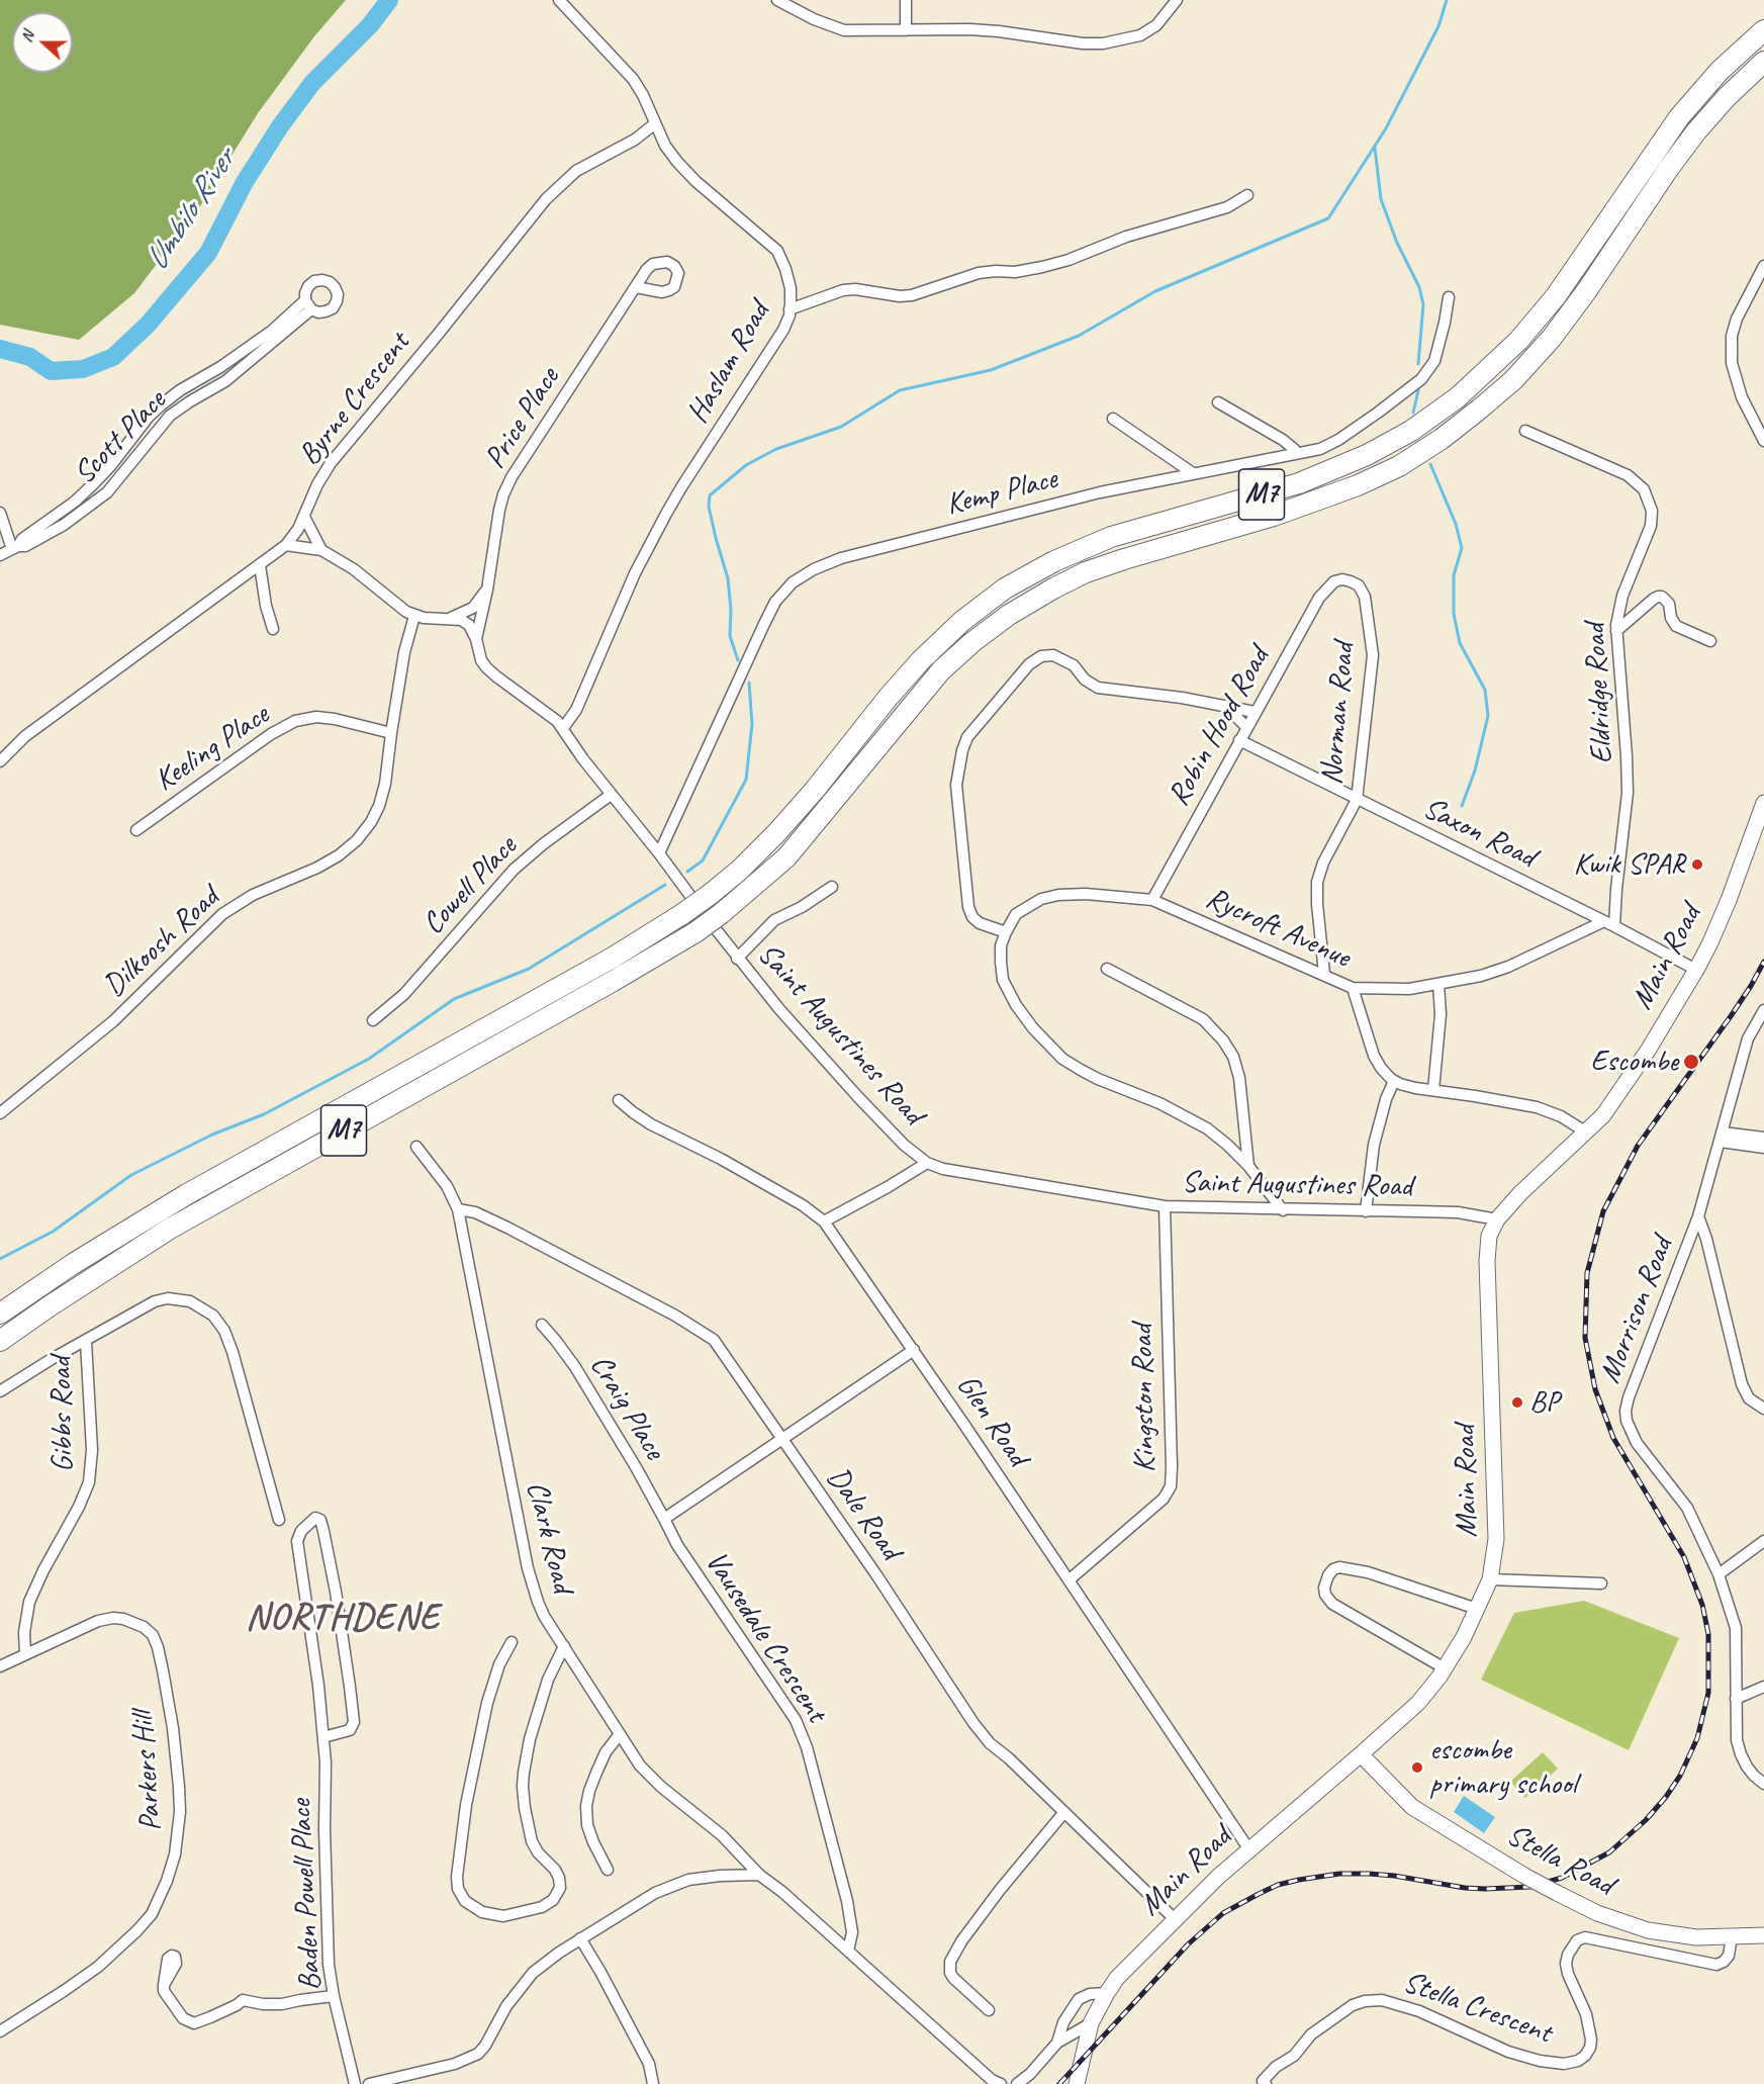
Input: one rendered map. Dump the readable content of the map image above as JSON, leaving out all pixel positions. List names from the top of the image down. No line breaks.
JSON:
{"streets":{"highway":["M7"],"main road":["Main Road","Stella Road"],"street":["Haslam Road","Byrne Crescent","Price Place","Scott Place","Kemp Place","Eldridge Road","Norman Road","Robin Hood Road","Keeling Place","Saxon Road","Cowell Place","Rycroft Avenue","Dilkoosh Road","Saint Augustines Road","Morrison Road","Kingston Road","Craig Place","Gibbs Road","Glen Road","Dale Road","Clark Road","Vausedale Crescent","Parkers Hill","Baden Powell Place","Stella Crescent"]},"crossings":[["Haslam Road","Byrne Crescent"],["Haslam Road","Saint Augustines Road"],["Price Place","Saint Augustines Road"],["Kemp Place","Saint Augustines Road"],["Eldridge Road","Saxon Road"],["Norman Road","Robin Hood Road"],["Norman Road","Saxon Road"],["Norman Road","Rycroft Avenue"],["Robin Hood Road","Saxon Road"],["Robin Hood Road","Rycroft Avenue"],["Keeling Place","Dilkoosh Road"],["Saxon Road","Main Road"],["Cowell Place","Saint Augustines Road"],["Main Road","Saint Augustines Road"],["Main Road","Glen Road"],["Main Road","Dale Road"],["Main Road","Stella Road"],["Saint Augustines Road","Kingston Road"],["Kingston Road","Glen Road"],["Craig Place","Vausedale Crescent"],["Gibbs Road","Parkers Hill"],["Dale Road","Clark Road"],["Clark Road","Vausedale Crescent"],["Stella Road","Stella Crescent"]],"districts":["NORTHDENE"],"water":["Umbilo River"],"places":["Kwik SPAR","Escombe","BP","escombe primary school"],"north":"left"}
